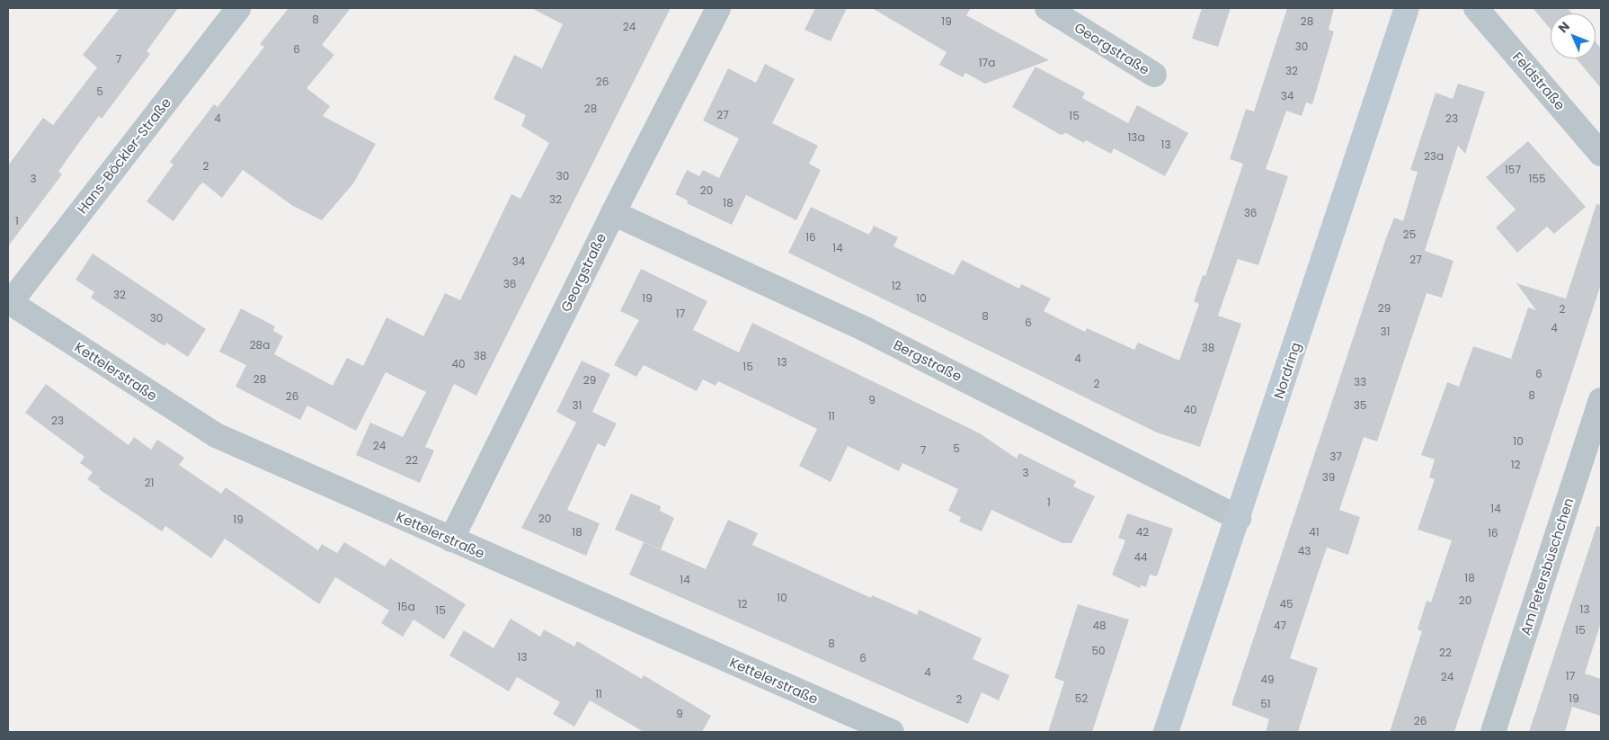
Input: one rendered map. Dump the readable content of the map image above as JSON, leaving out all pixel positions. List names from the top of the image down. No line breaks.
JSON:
{"streets":{"street":["Georgstraße","Feldstraße","Hans-Böckler-Straße","Bergstraße","Nordring","Kettelerstraße","Am Petersbüschchen"]},"crossings":[["Georgstraße","Bergstraße"],["Georgstraße","Kettelerstraße"],["Hans-Böckler-Straße","Kettelerstraße"],["Bergstraße","Nordring"]],"house_numbers":["8","19","28","24","30","6","7","17a","32","26","5","34","28","27","15","4","23","13a","13","23a","2","157","30","3","155","20","32","18","36","1","25","16","14","27","34","36","12","32","19","10","29","2","17","8","30","6","4","31","28a","38","38","4","13","40","15","6","28","29","33","2","8","26","9","31","35","40","11","23","10","24","5","7","37","22","12","3","39","21","1","14","20","19","18","42","41","16","43","44","18","14","10","20","12","45","15a","13","15","48","47","15","8","50","22","13","6","4","17","24","49","11","52","19","2","51","9","26"],"north":"top left"}
